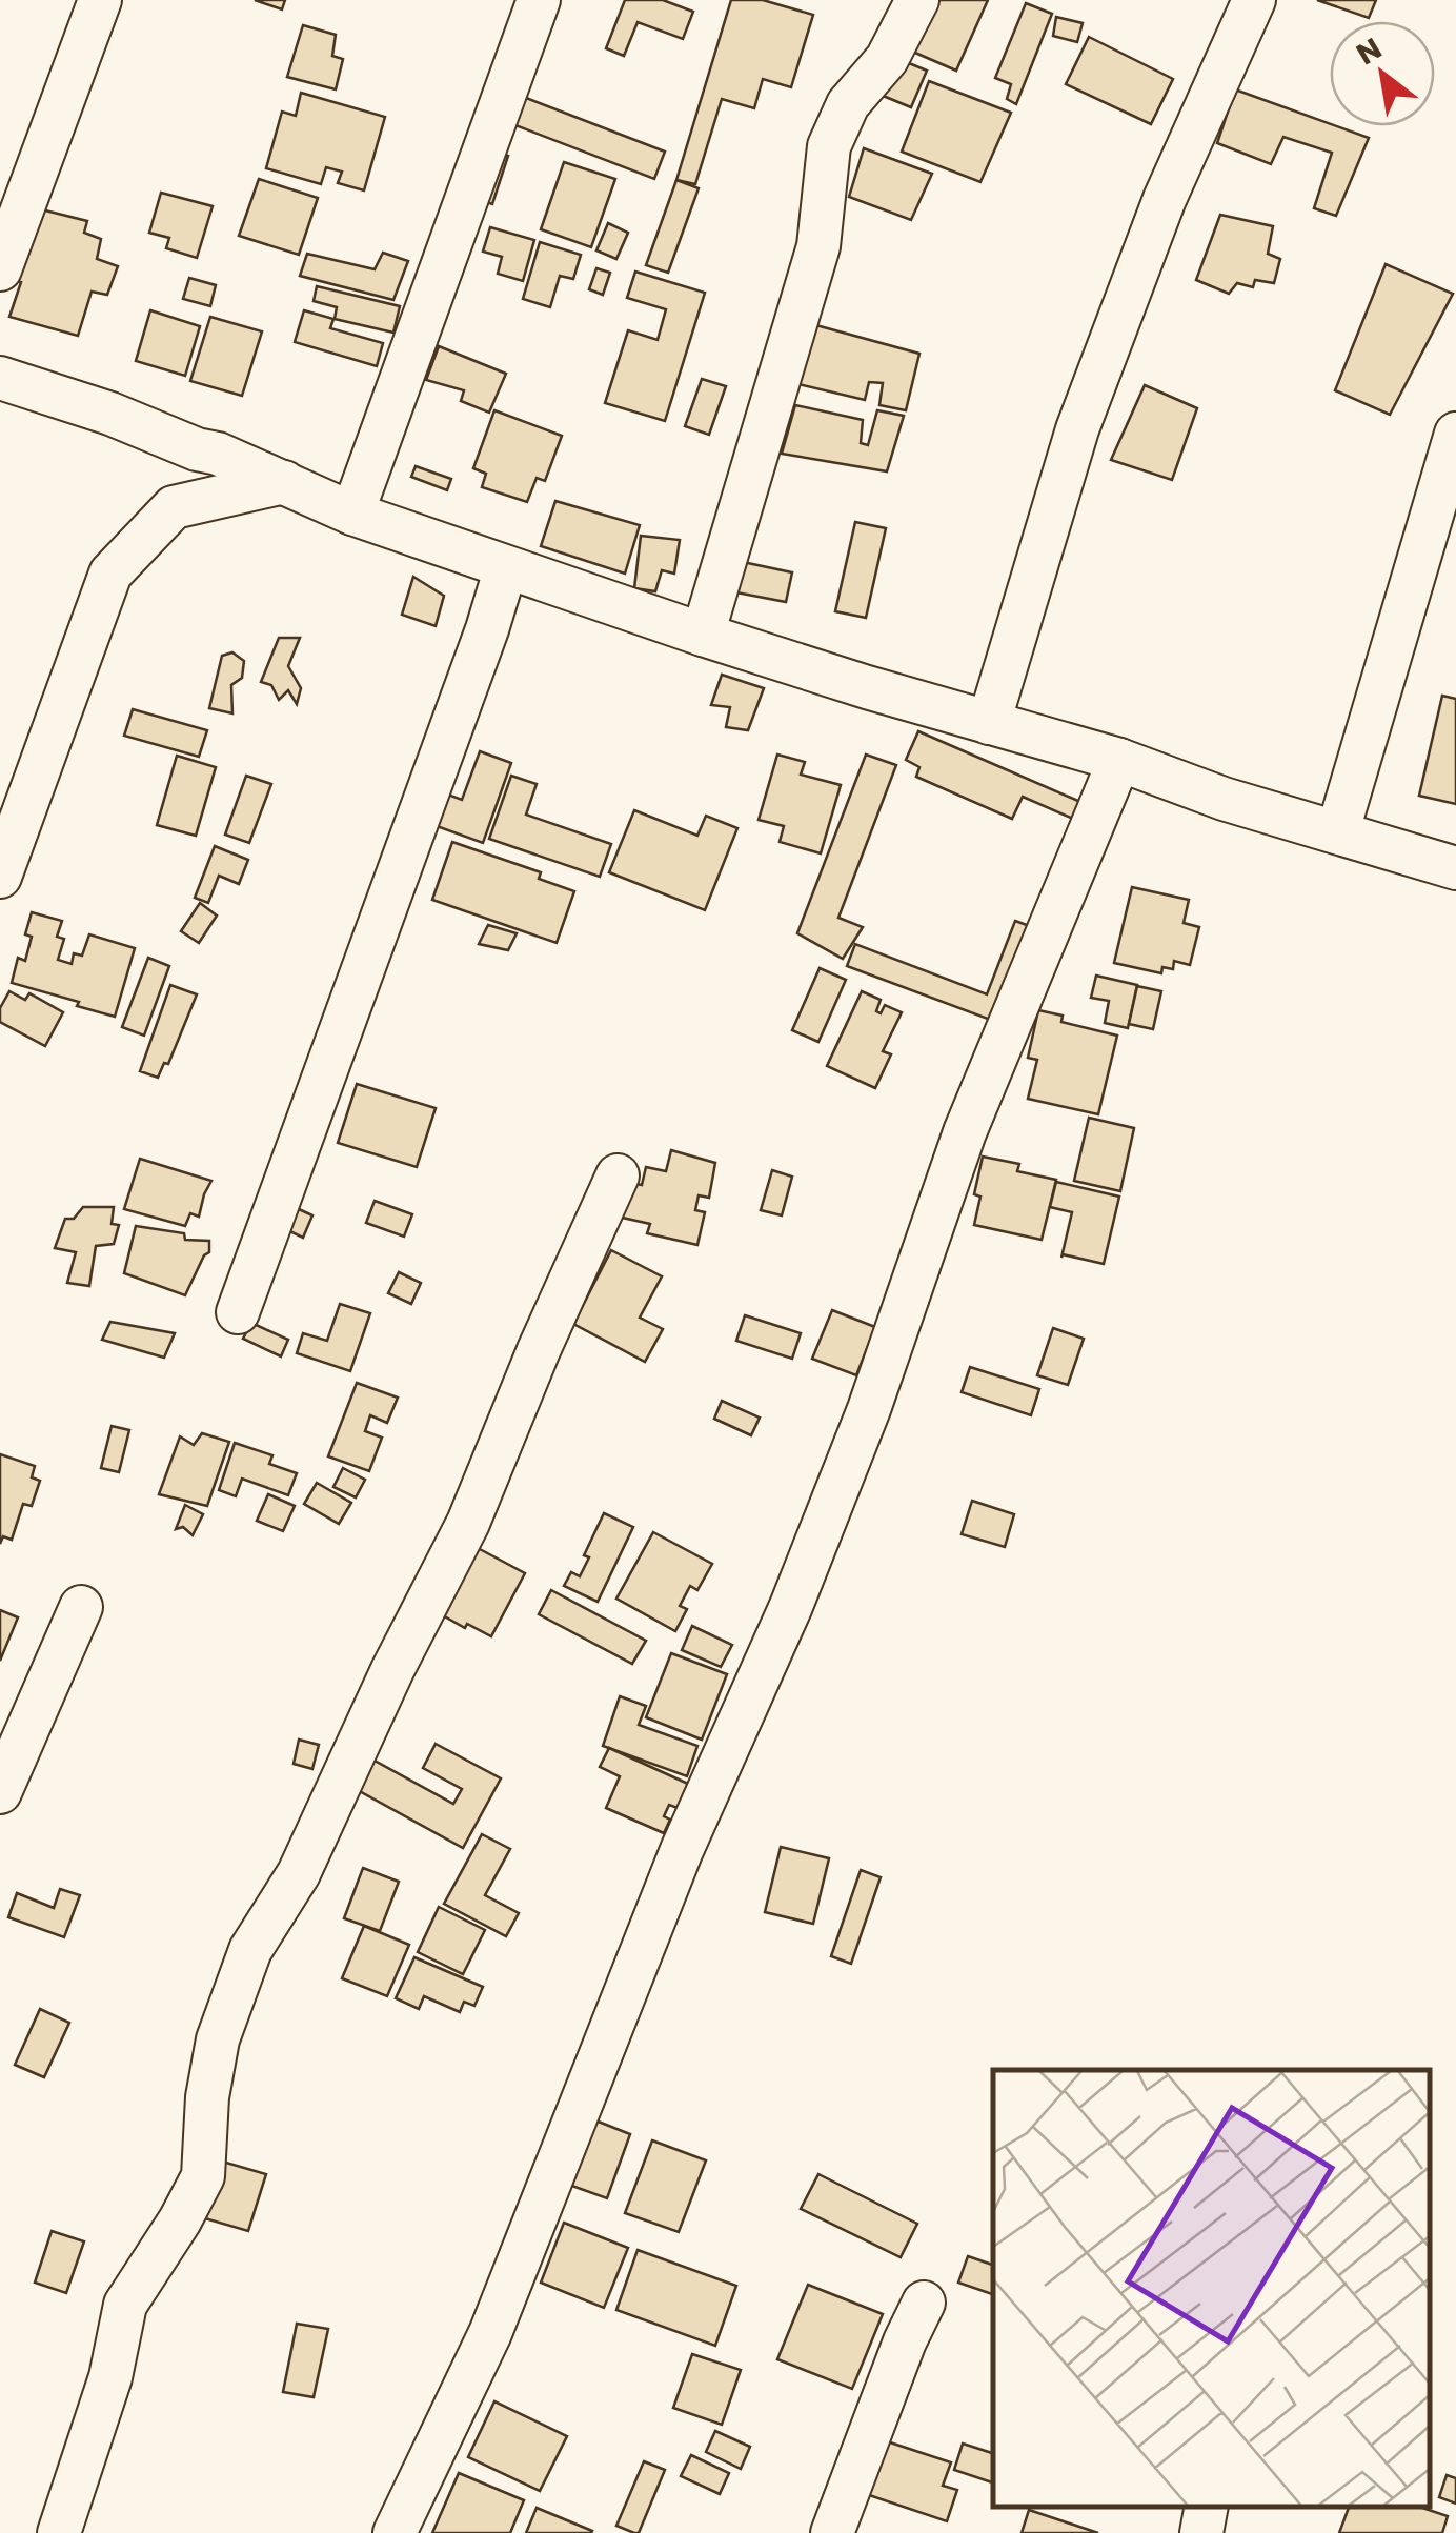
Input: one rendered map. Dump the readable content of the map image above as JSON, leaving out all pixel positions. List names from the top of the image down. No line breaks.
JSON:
{"north":"top left"}
